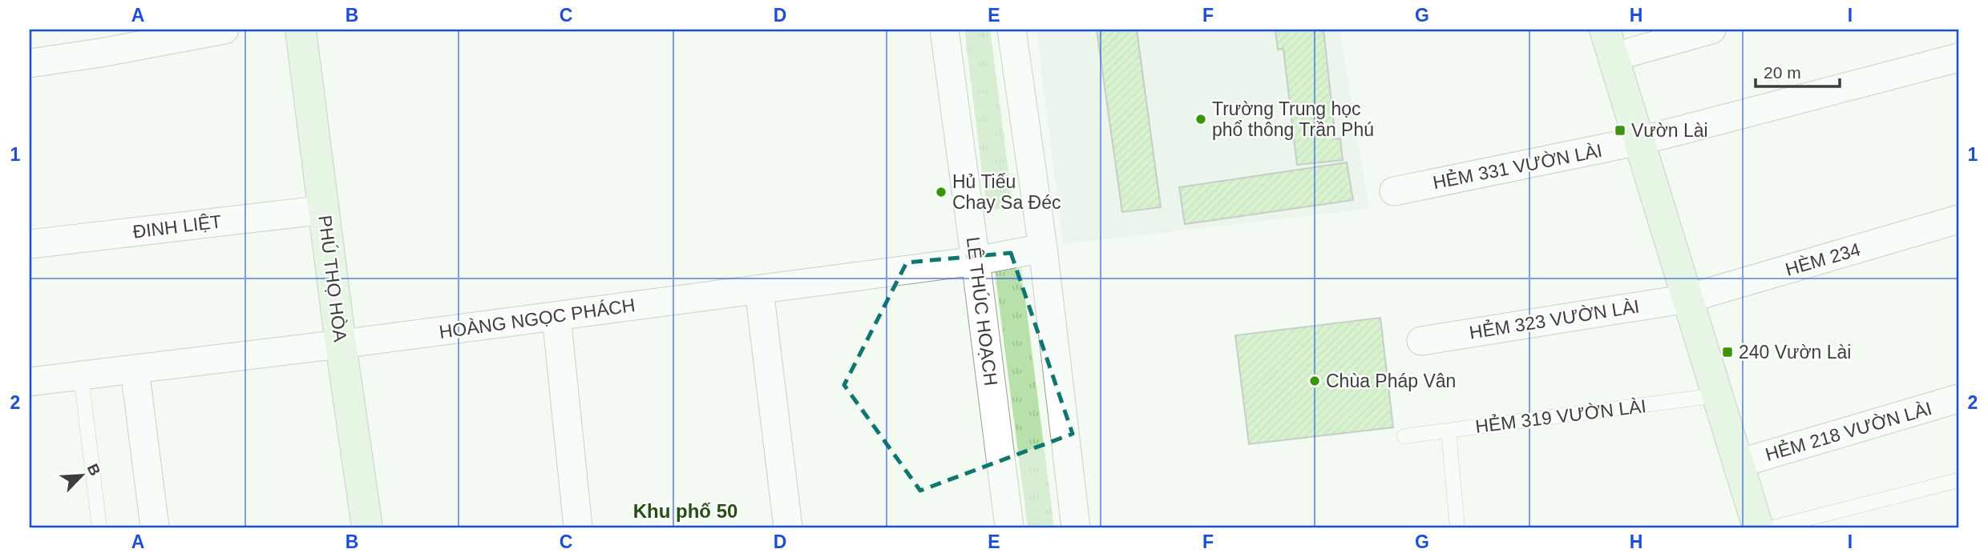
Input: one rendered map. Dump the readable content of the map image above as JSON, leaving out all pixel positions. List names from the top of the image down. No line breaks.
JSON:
{"streets":{"street":["HẺM 331 VƯỜN LÀI","ĐINH LIỆT","HÈM 234","PHÚ THỌ HÒA","LÊ THÚC HOẠCH","HOÀNG NGỌC PHÁCH","HẺM 323 VƯỜN LÀI","HẺM 218 VƯỜN LÀI"],"lane":["HẺM 319 VƯỜN LÀI"]},"crossings":[["ĐINH LIỆT","PHÚ THỌ HÒA"],["HÈM 234","HẺM 323 VƯỜN LÀI"],["PHÚ THỌ HÒA","HOÀNG NGỌC PHÁCH"],["LÊ THÚC HOẠCH","HOÀNG NGỌC PHÁCH"]],"districts":["Khu phố 50"],"places":{"other":["Trường Trung học phổ thông Trần Phú","Hủ Tiếu Chay Sa Đéc","Chùa Pháp Vân"],"transit":["Vườn Lài","240 Vườn Lài"]},"scale_bar":"20 m","north":"top right","grid":{"columns":["A","B","C","D","E","F","G","H","I"],"rows":["1","2"]}}
